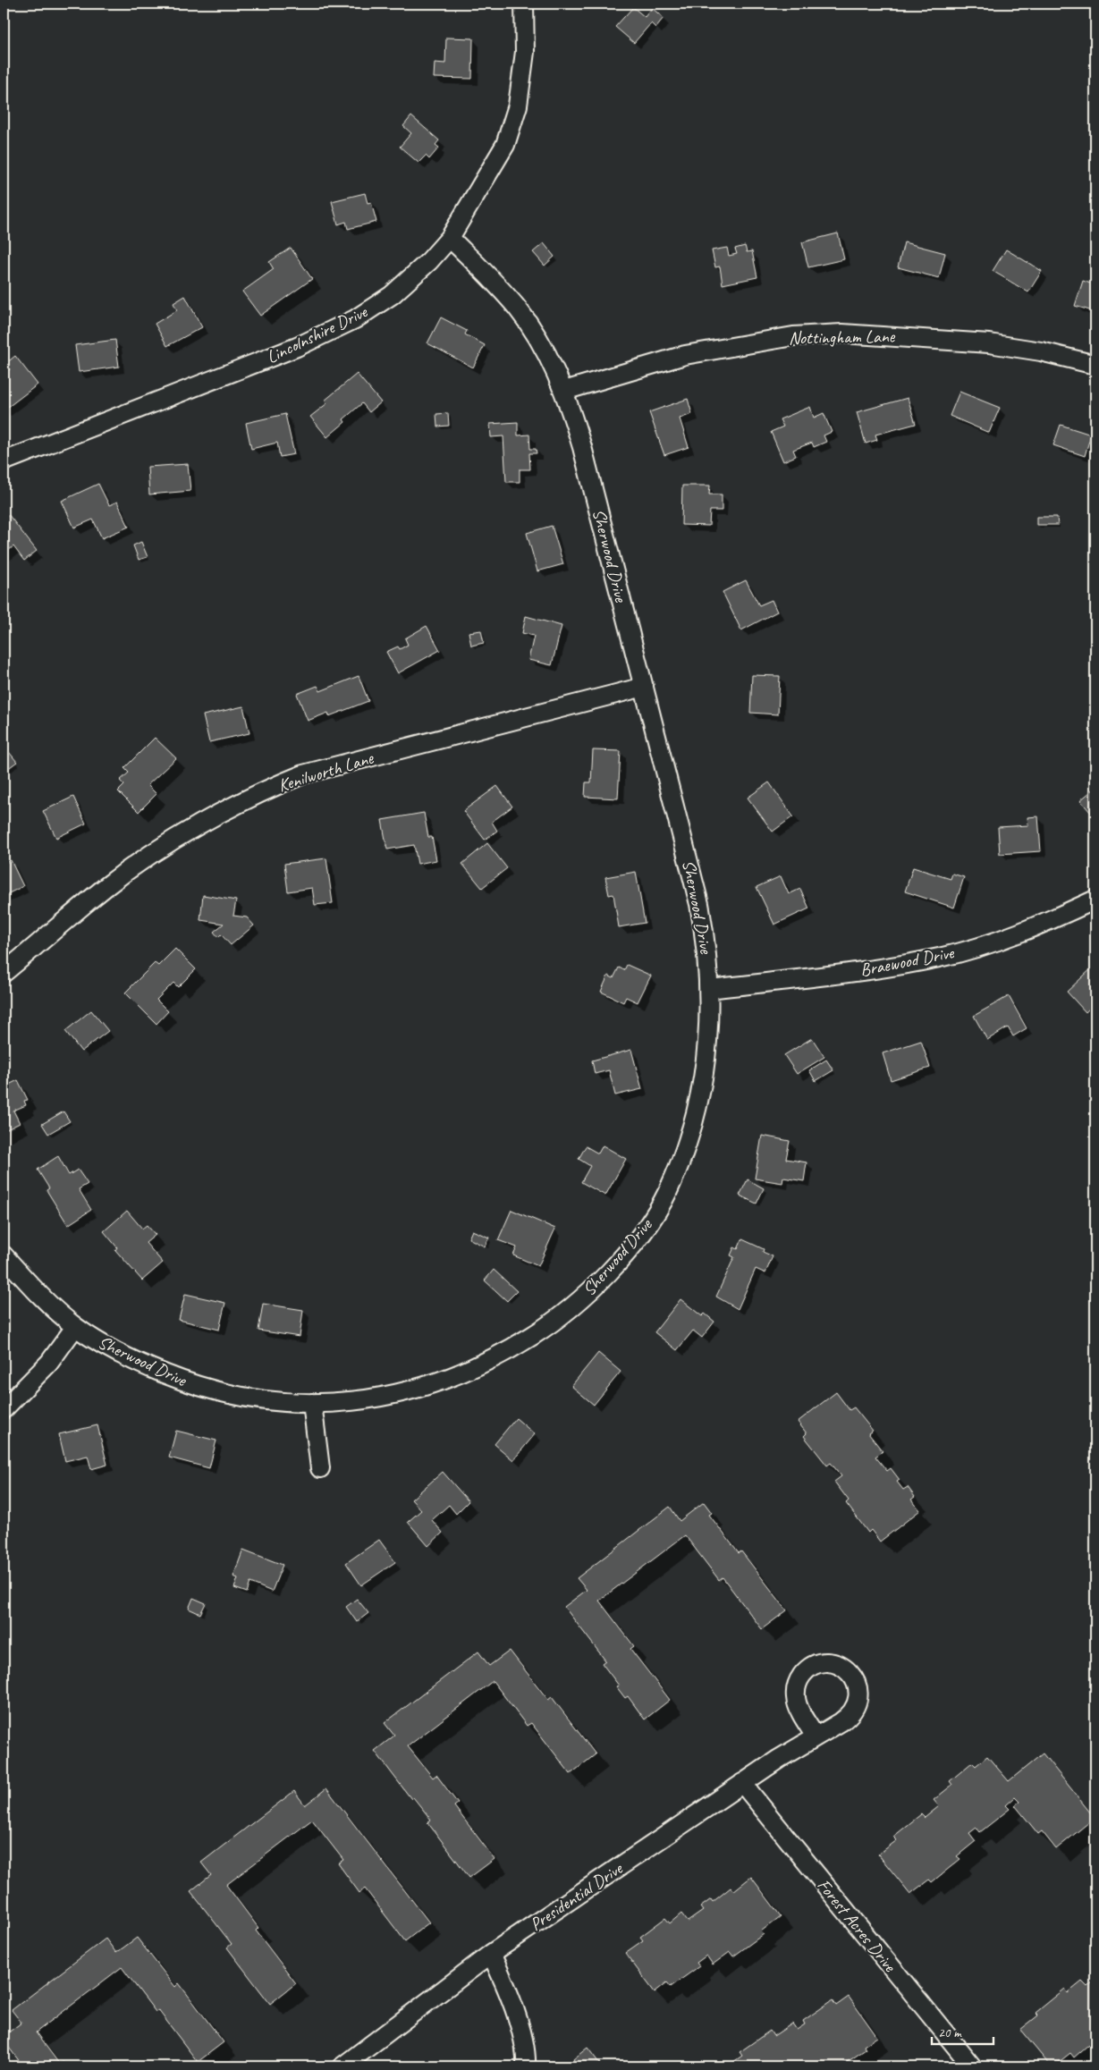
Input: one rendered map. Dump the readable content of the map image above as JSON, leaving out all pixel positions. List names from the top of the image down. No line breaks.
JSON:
{"streets":{"street":["Lincolnshire Drive","Nottingham Lane","Sherwood Drive","Kenilworth Lane","Braewood Drive","Presidential Drive","Forest Acres Drive"]},"crossings":[["Lincolnshire Drive","Sherwood Drive"],["Nottingham Lane","Sherwood Drive"],["Sherwood Drive","Kenilworth Lane"],["Sherwood Drive","Braewood Drive"],["Presidential Drive","Forest Acres Drive"]],"scale_bar":"20 m"}
